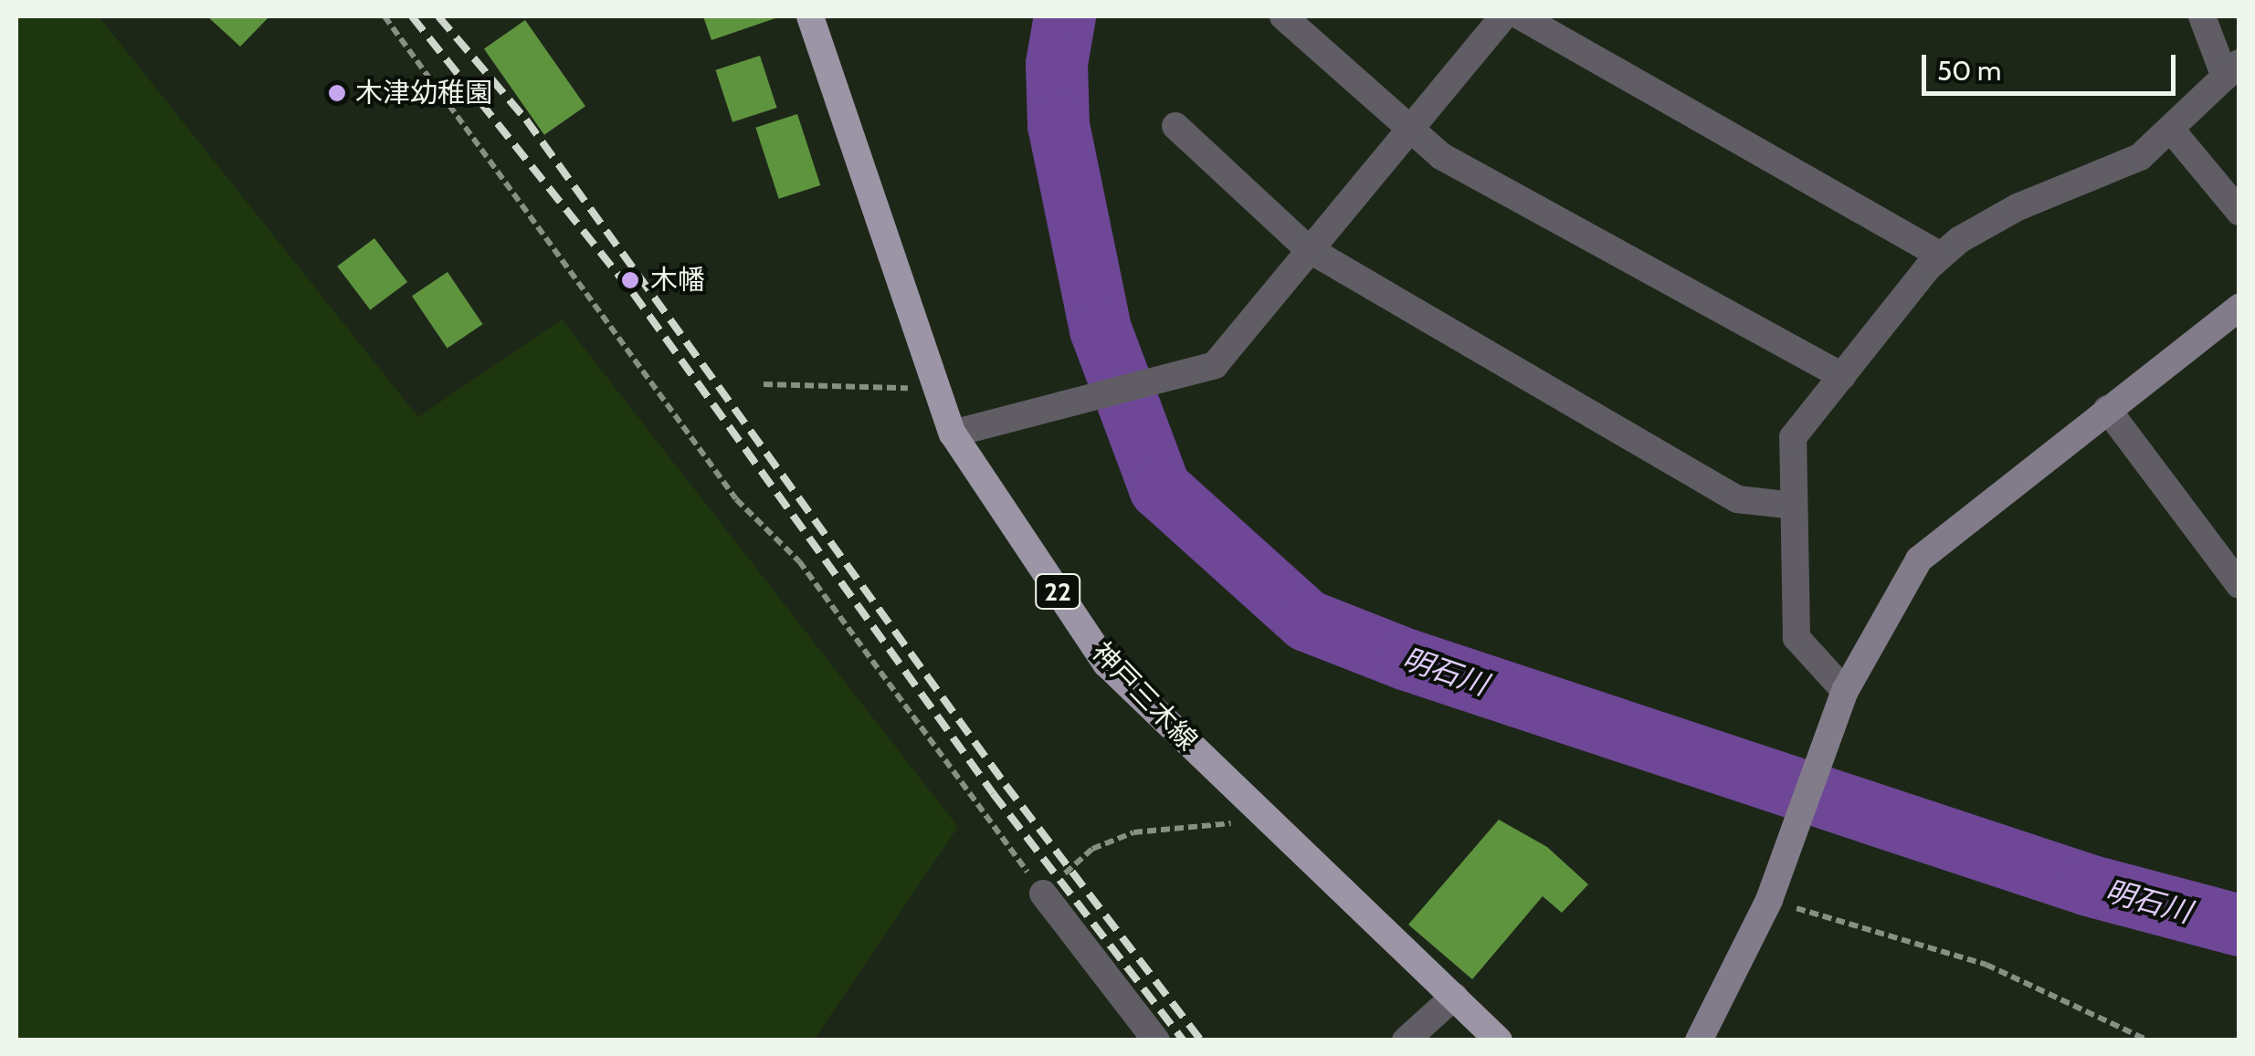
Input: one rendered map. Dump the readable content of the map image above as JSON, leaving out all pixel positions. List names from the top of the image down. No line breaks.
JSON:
{"streets":{"main road":["22","神戸三木線"]},"water":["明石川"],"places":["木津幼稚園","木幡"],"scale_bar":"50 m"}
